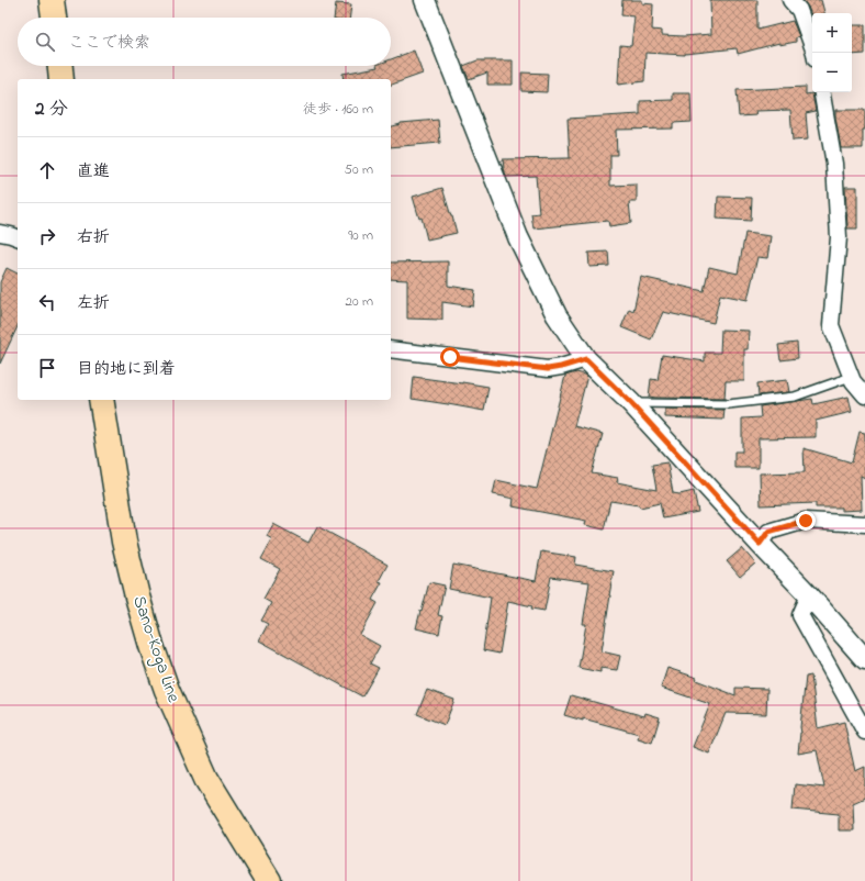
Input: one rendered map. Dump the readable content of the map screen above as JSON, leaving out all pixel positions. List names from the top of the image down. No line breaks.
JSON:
{"streets":{"main road":["Sano-Koga Line"]},"page":{"map_buttons":["+","−"],"search":"ここで検索","heading":["2 分","徒歩 · 160 m"],"list":[["直進","50 m"],["右折","90 m"],["左折","20 m"],"目的地に到着"]}}
